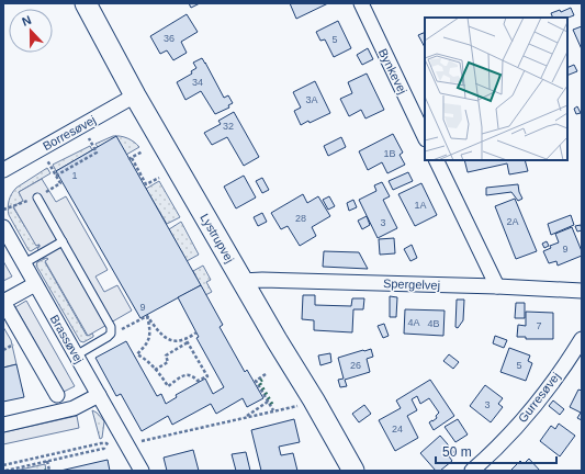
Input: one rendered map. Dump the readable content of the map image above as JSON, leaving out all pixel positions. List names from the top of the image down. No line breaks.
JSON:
{"streets":{"street":["Bynkevej","Borresøvej","Lystrupvej","Spergelvej","Brassøvej","Gurresøvej"]},"crossings":[["Borresøvej","Lystrupvej"],["Lystrupvej","Spergelvej"]],"house_numbers":["36","5","34","3A","32","1B","1","1A","28","2A","3","9","9","4A","4B","7","26","5","3","24"],"scale_bar":"50 m","north":"top"}
